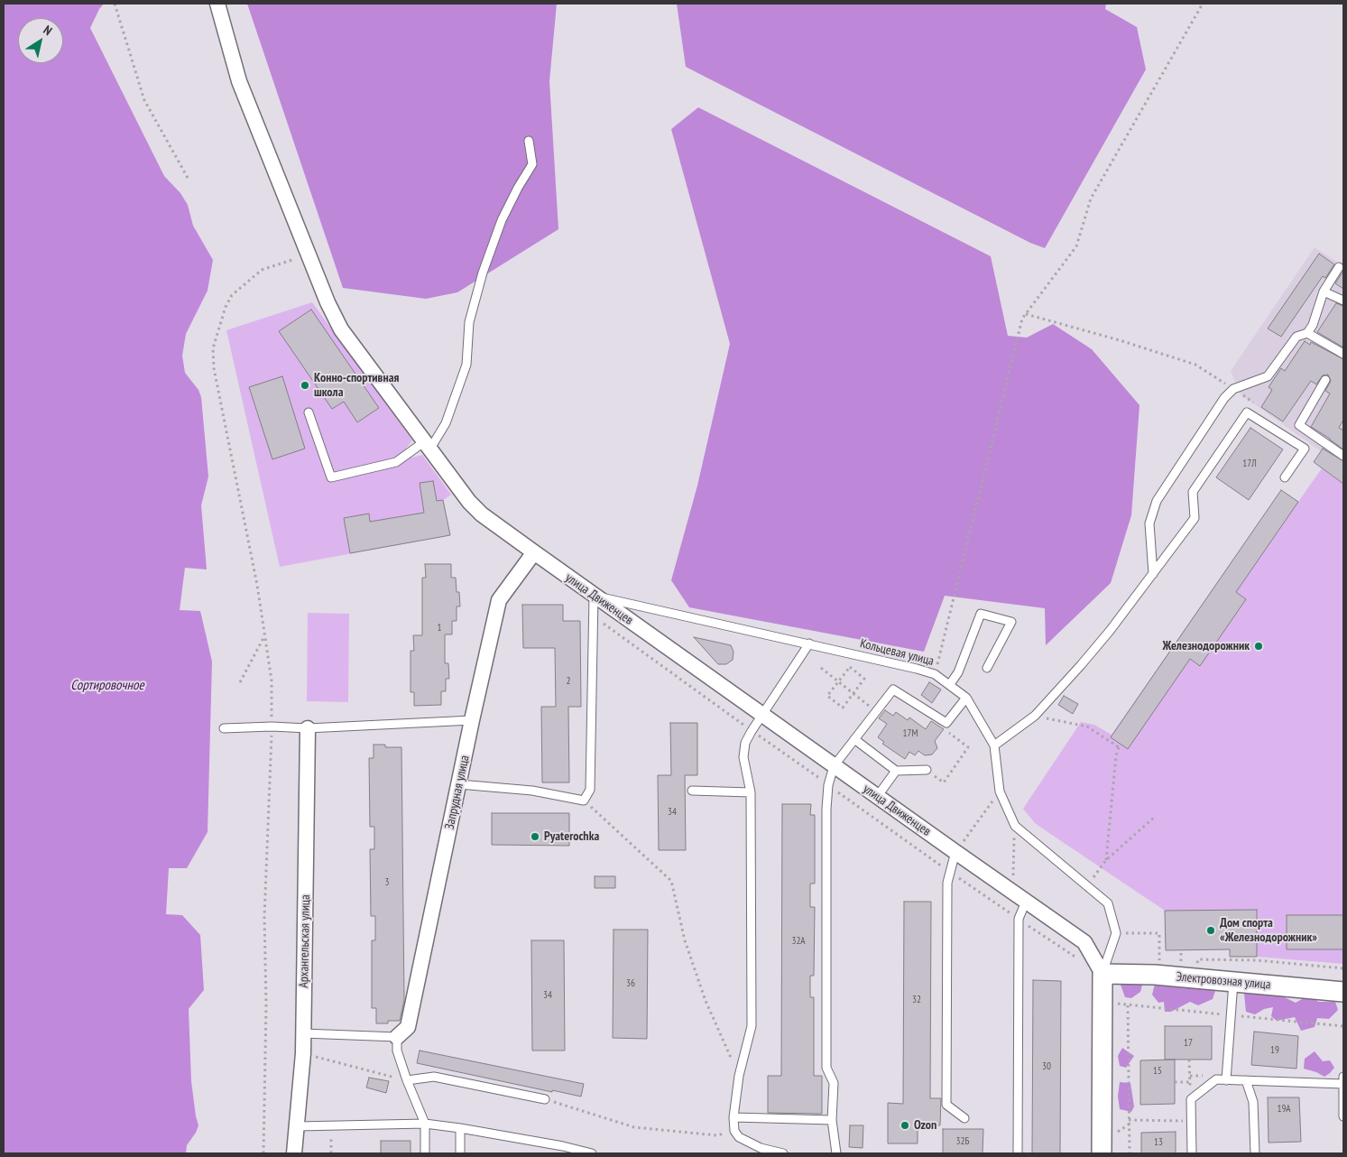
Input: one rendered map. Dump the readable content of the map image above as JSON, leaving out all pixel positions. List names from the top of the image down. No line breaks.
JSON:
{"streets":{"street":["улица Движенцев","Запрудная улица","Архангельская улица","Электровозная улица"],"lane":["Кольцевая улица"]},"crossings":[["улица Движенцев","Кольцевая улица"],["улица Движенцев","Запрудная улица"],["улица Движенцев","Электровозная улица"]],"water":["Сортировочное"],"places":["Конно-спортивная школа","Железнодорожник","Pyaterochka","Дом спорта «Железнодорожник»","Ozon"],"house_numbers":["17Л","1","2","17М","34","3","32А","36","34","32","17","19","30","15","19А","32Б","13"],"north":"top right"}
